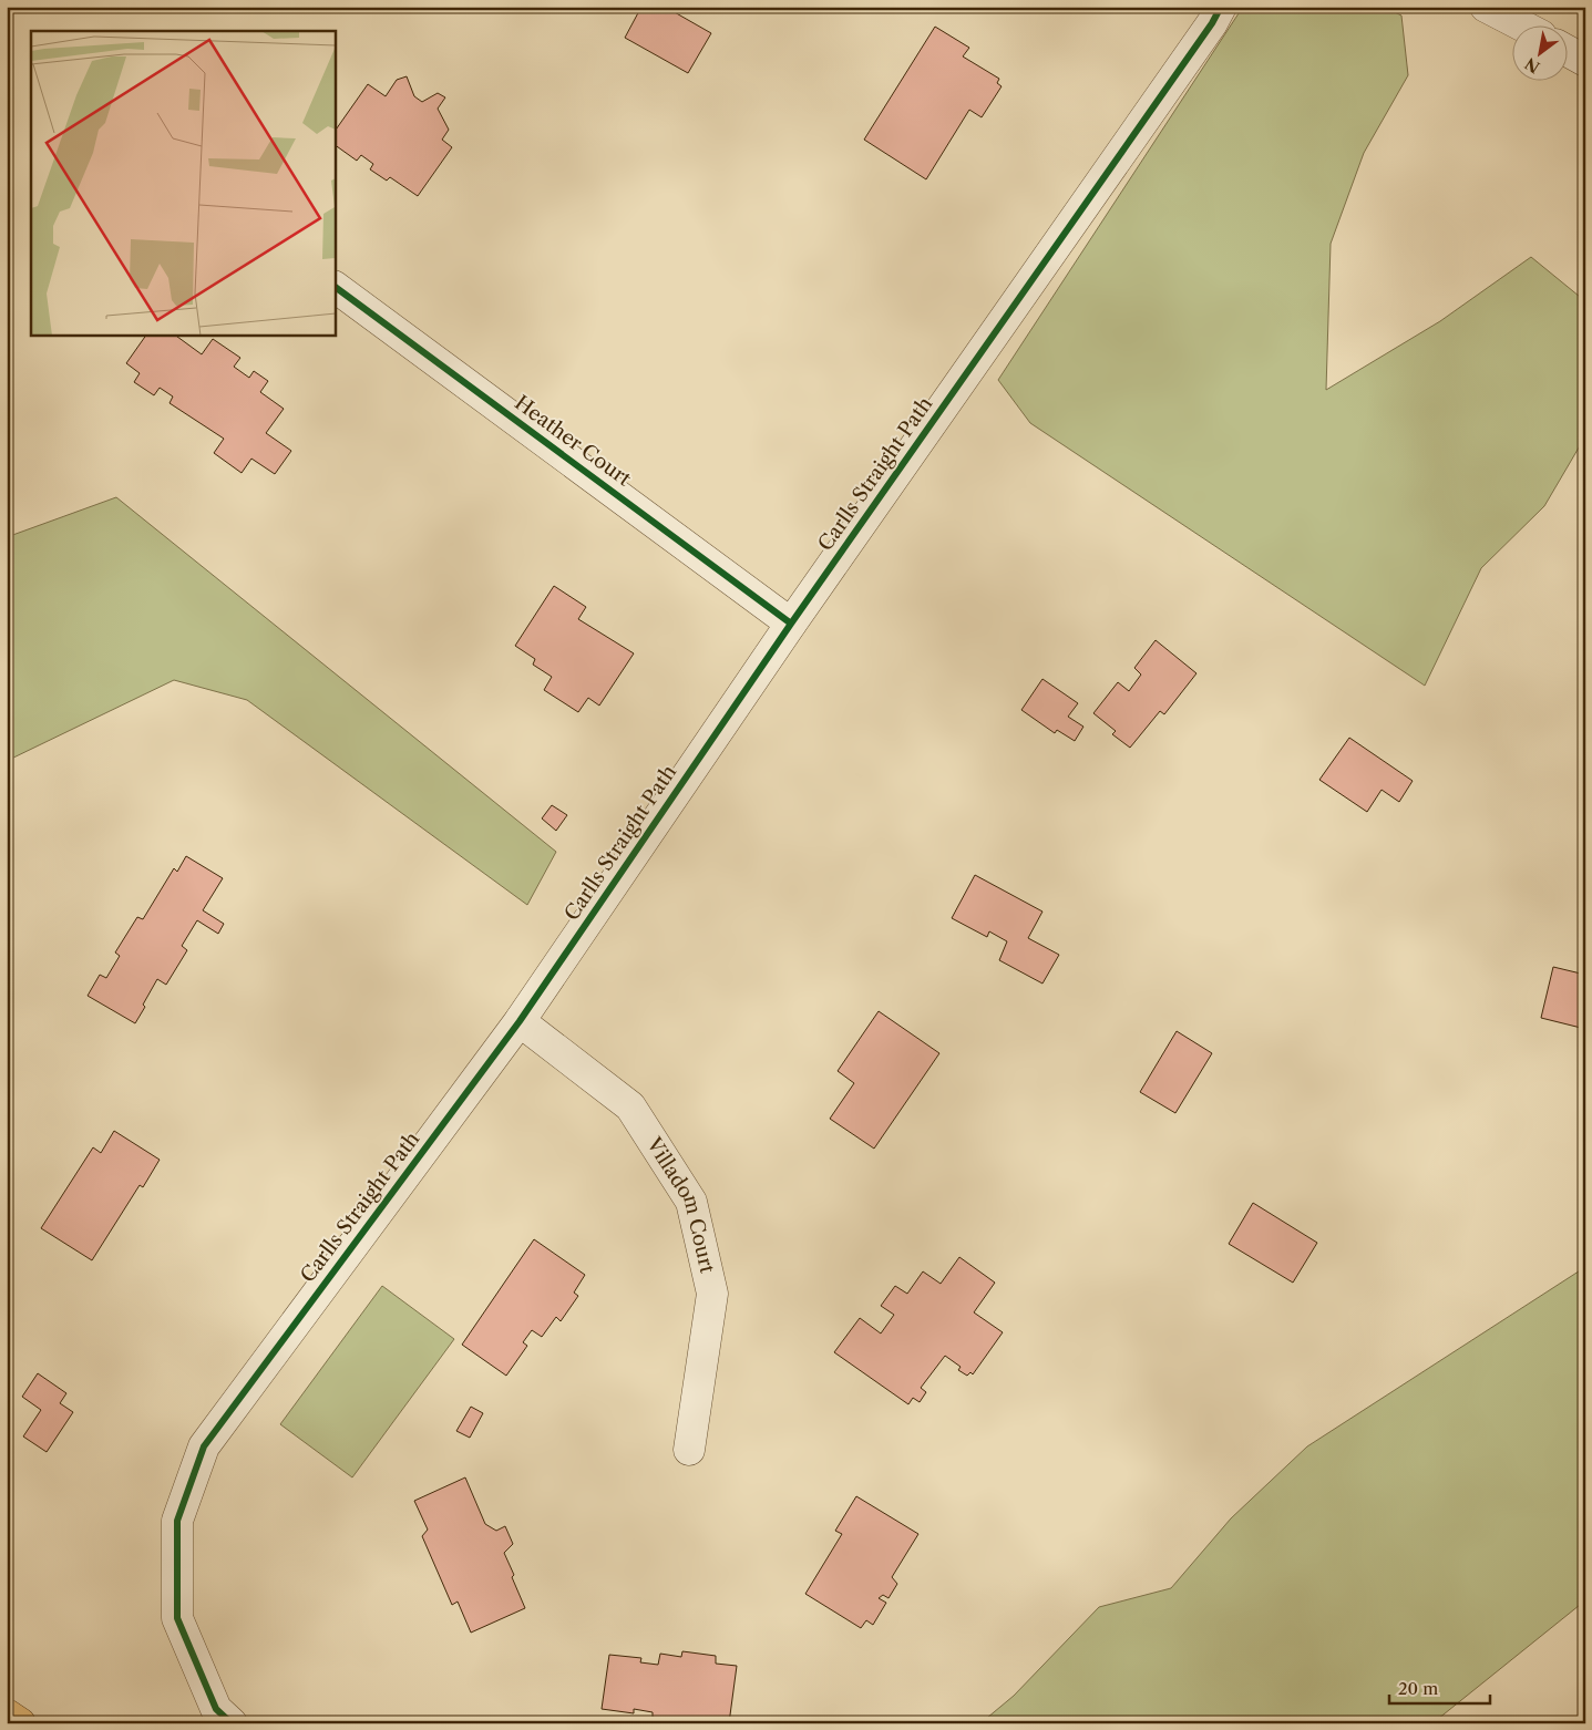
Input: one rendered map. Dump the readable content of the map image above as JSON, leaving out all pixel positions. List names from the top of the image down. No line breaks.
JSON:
{"streets":{"street":["Heather Court","Carlls Straight Path","Villadom Court"]},"crossings":[["Heather Court","Carlls Straight Path"],["Carlls Straight Path","Villadom Court"]],"scale_bar":"20 m","north":"bottom left"}
